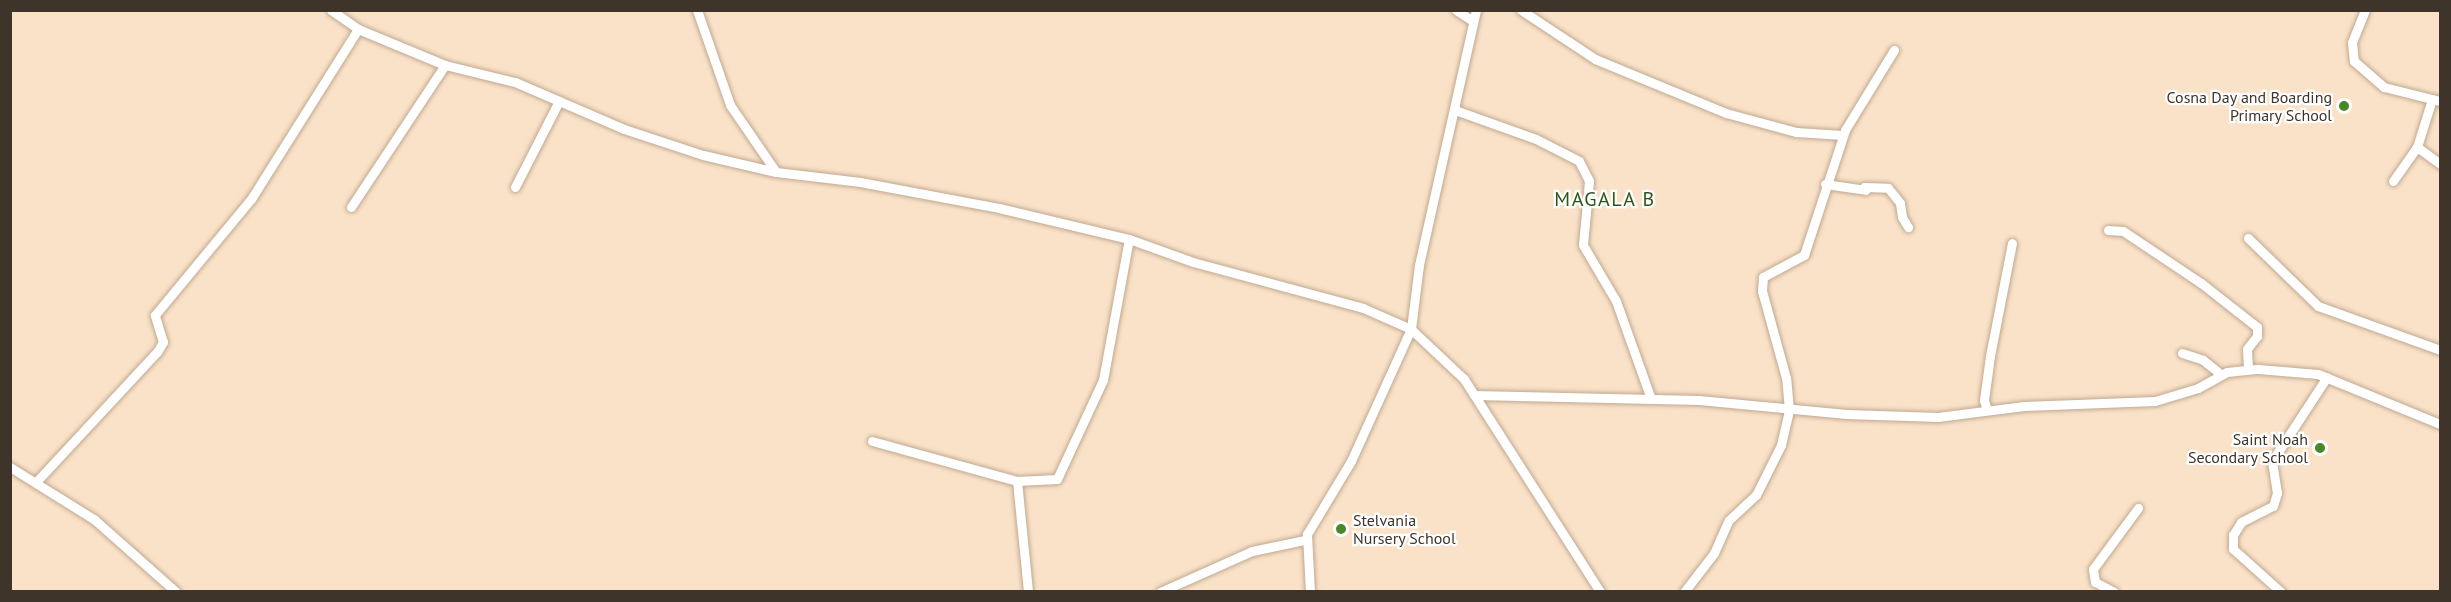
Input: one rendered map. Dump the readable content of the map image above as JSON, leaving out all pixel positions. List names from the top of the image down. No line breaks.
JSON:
{"districts":["MAGALA B"],"places":["Cosna Day and Boarding Primary School","Saint Noah Secondary School","Stelvania Nursery School"]}
